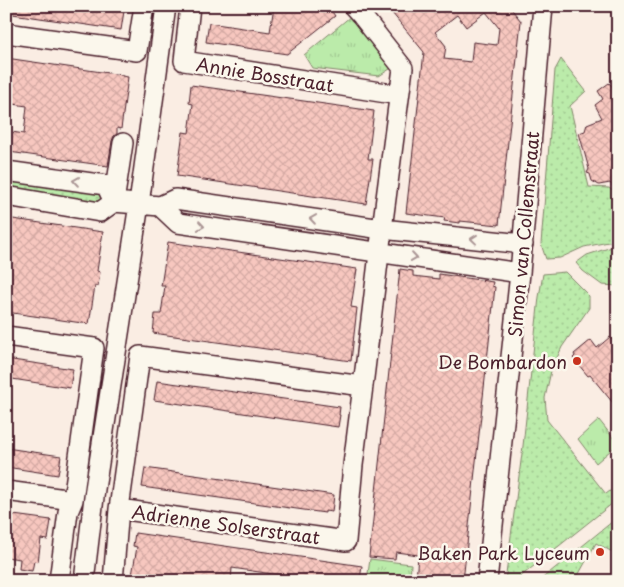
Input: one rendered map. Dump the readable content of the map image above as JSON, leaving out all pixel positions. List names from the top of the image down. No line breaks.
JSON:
{"streets":{"street":["Annie Bosstraat","Simon van Collemstraat","Adrienne Solserstraat"]},"places":["De Bombardon","Baken Park Lyceum"]}
